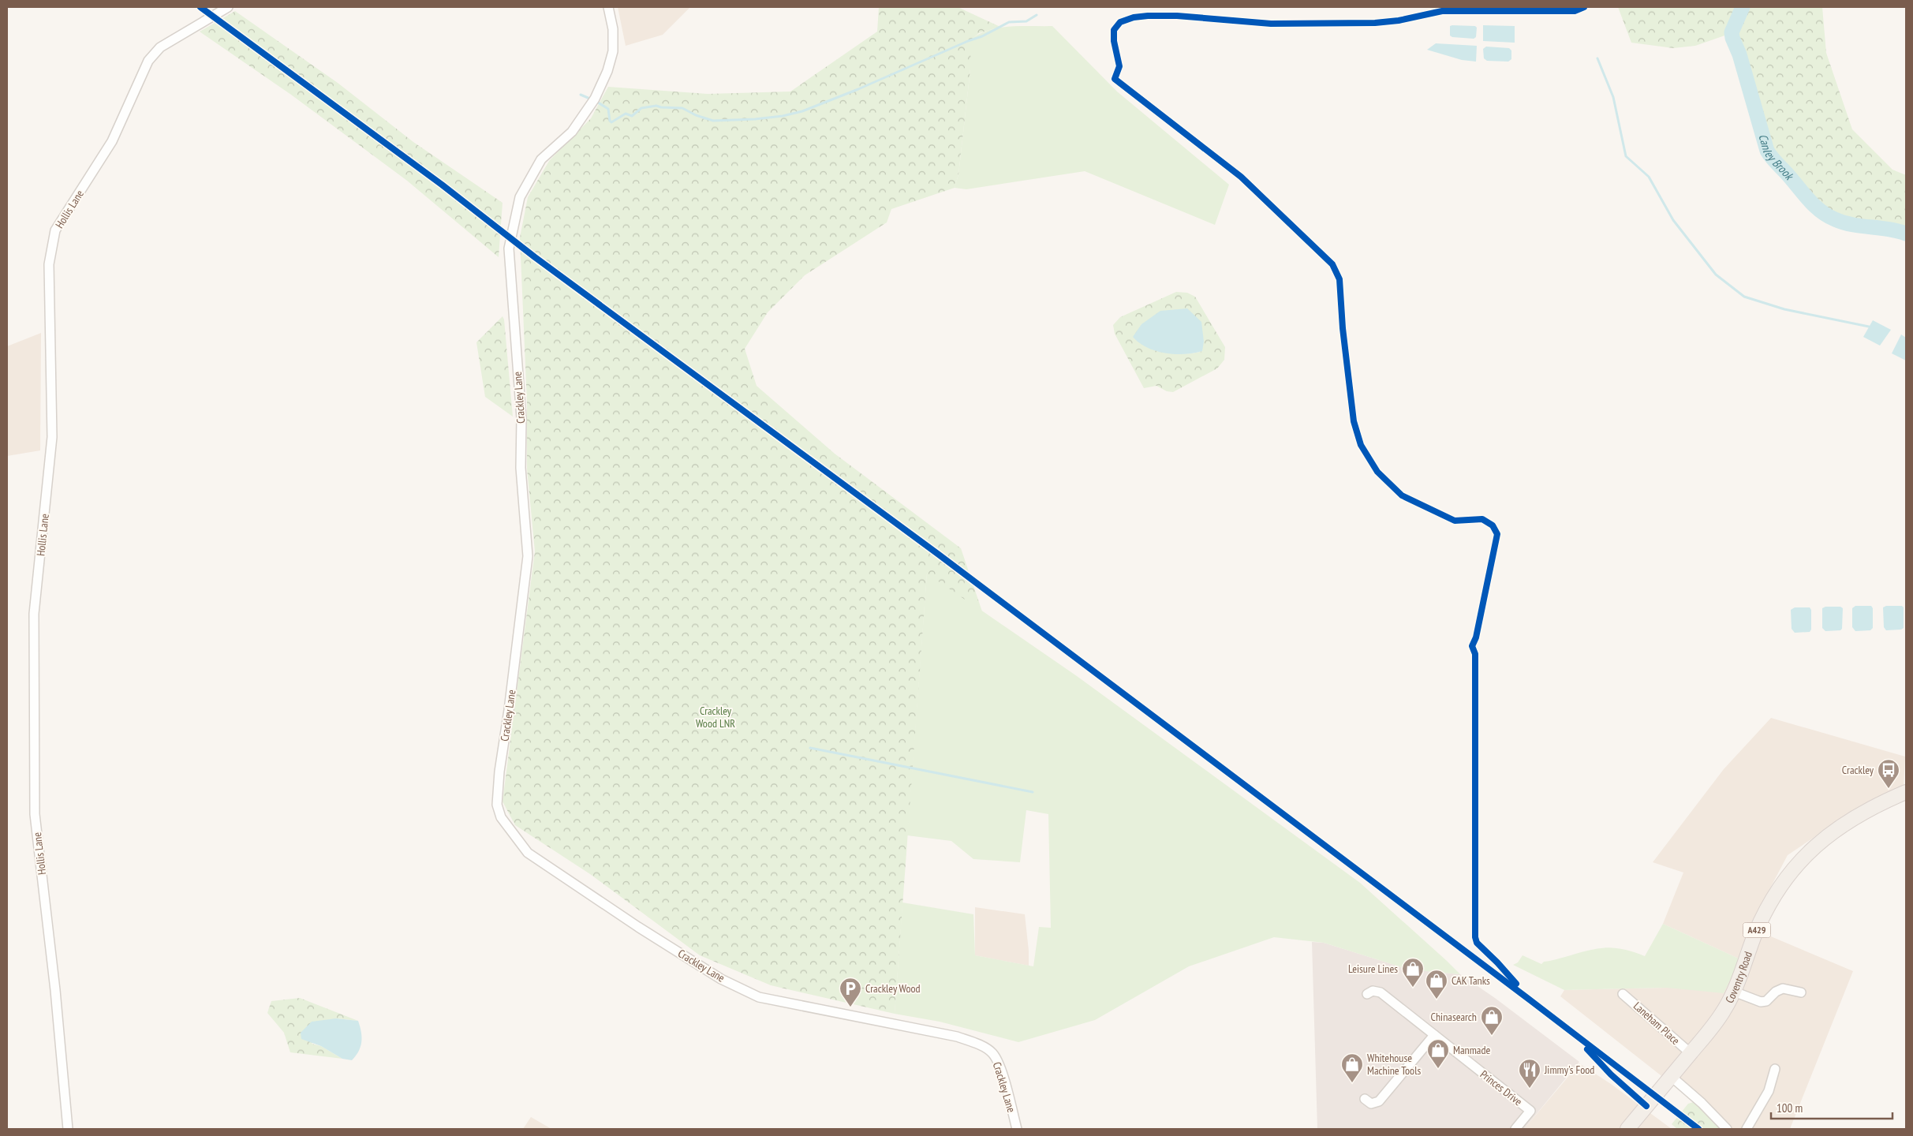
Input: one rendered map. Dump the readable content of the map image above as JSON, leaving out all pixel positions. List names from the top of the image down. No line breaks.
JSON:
{"streets":{"main road":["A429","Coventry Road"],"street":["Hollis Lane","Crackley Lane","Laneham Place","Princes Drive"]},"crossings":[["Coventry Road","Laneham Place"]],"water":["Canley Brook"],"parks":["Crackley Wood LNR"],"places":{"bus stop":["Crackley"],"shop":["Leisure Lines","CAK Tanks","Chinasearch","Manmade","Whitehouse Machine Tools"],"parking":["Crackley Wood"],"restaurant":["Jimmy's Food"]},"scale_bar":"100 m"}
